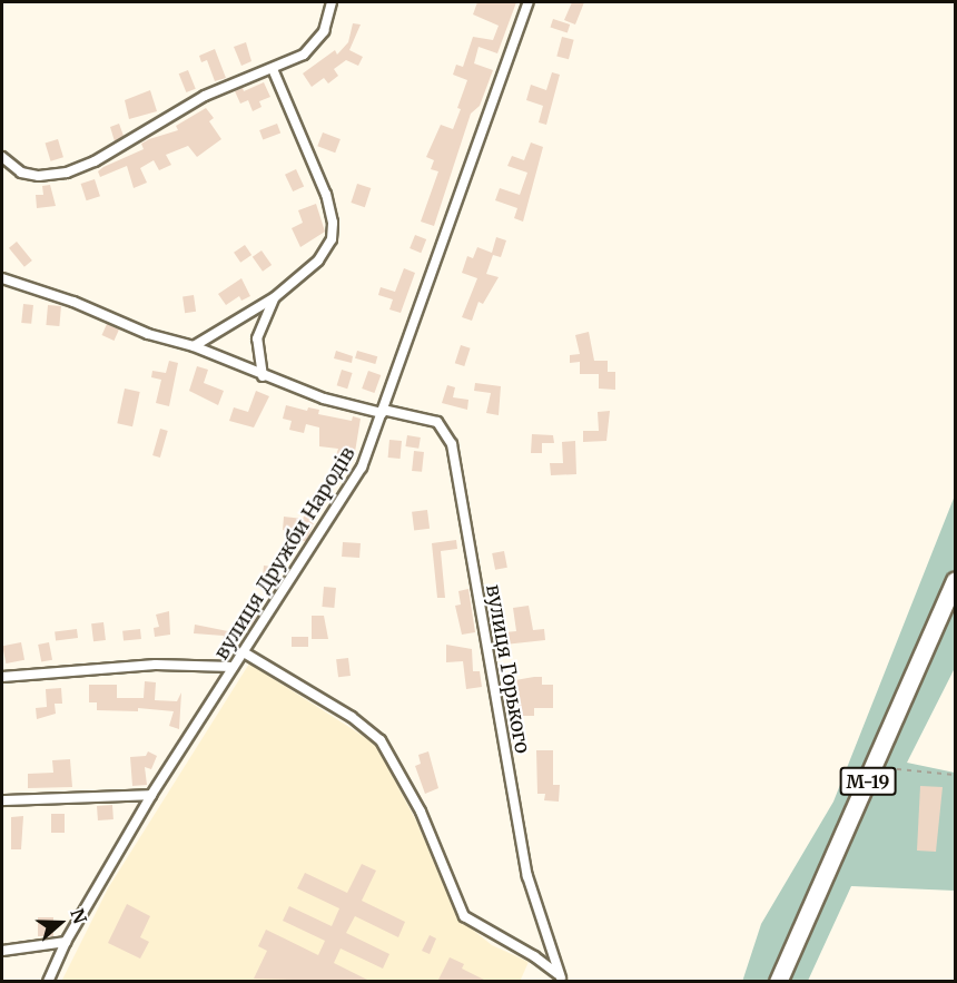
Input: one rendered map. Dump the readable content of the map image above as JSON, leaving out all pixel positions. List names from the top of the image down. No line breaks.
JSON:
{"streets":{"highway":["М-19"],"street":["вулиця Дружби Народів","вулиця Горького"]},"crossings":[["вулиця Дружби Народів","вулиця Горького"]],"north":"right"}
